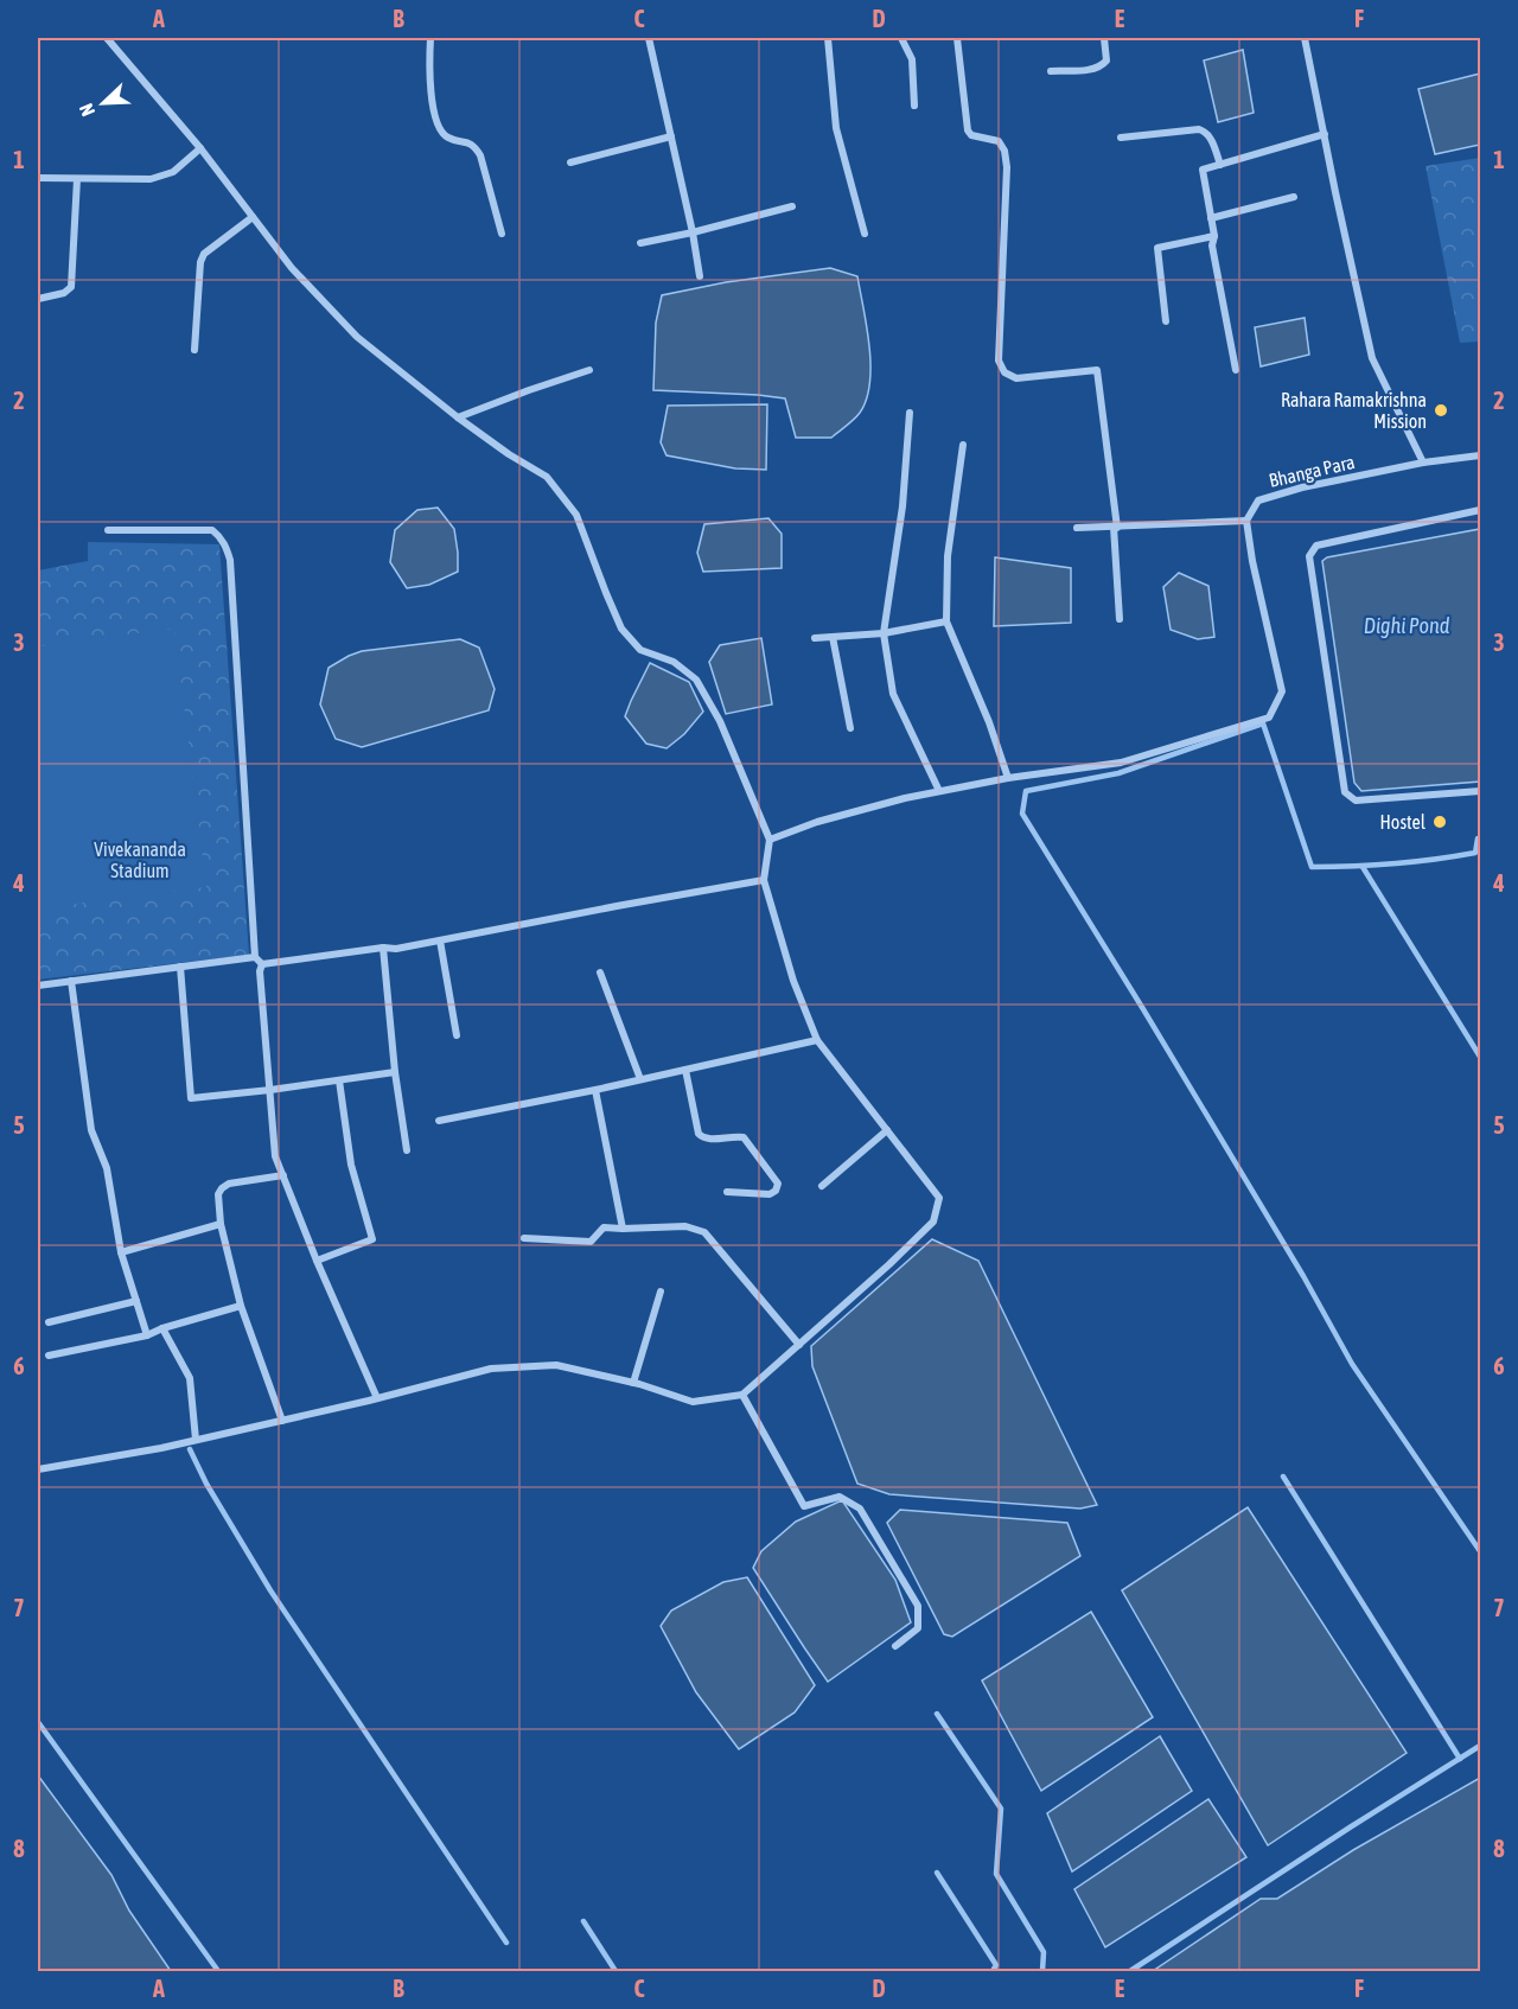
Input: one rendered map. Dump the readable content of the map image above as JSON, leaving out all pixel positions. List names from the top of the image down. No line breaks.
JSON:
{"streets":{"street":["Bhanga Para"]},"water":["Dighi Pond"],"parks":["Vivekananda Stadium"],"places":["Rahara Ramakrishna Mission","Hostel"],"north":"bottom left","grid":{"columns":["A","B","C","D","E","F"],"rows":["1","2","3","4","5","6","7","8"]}}
